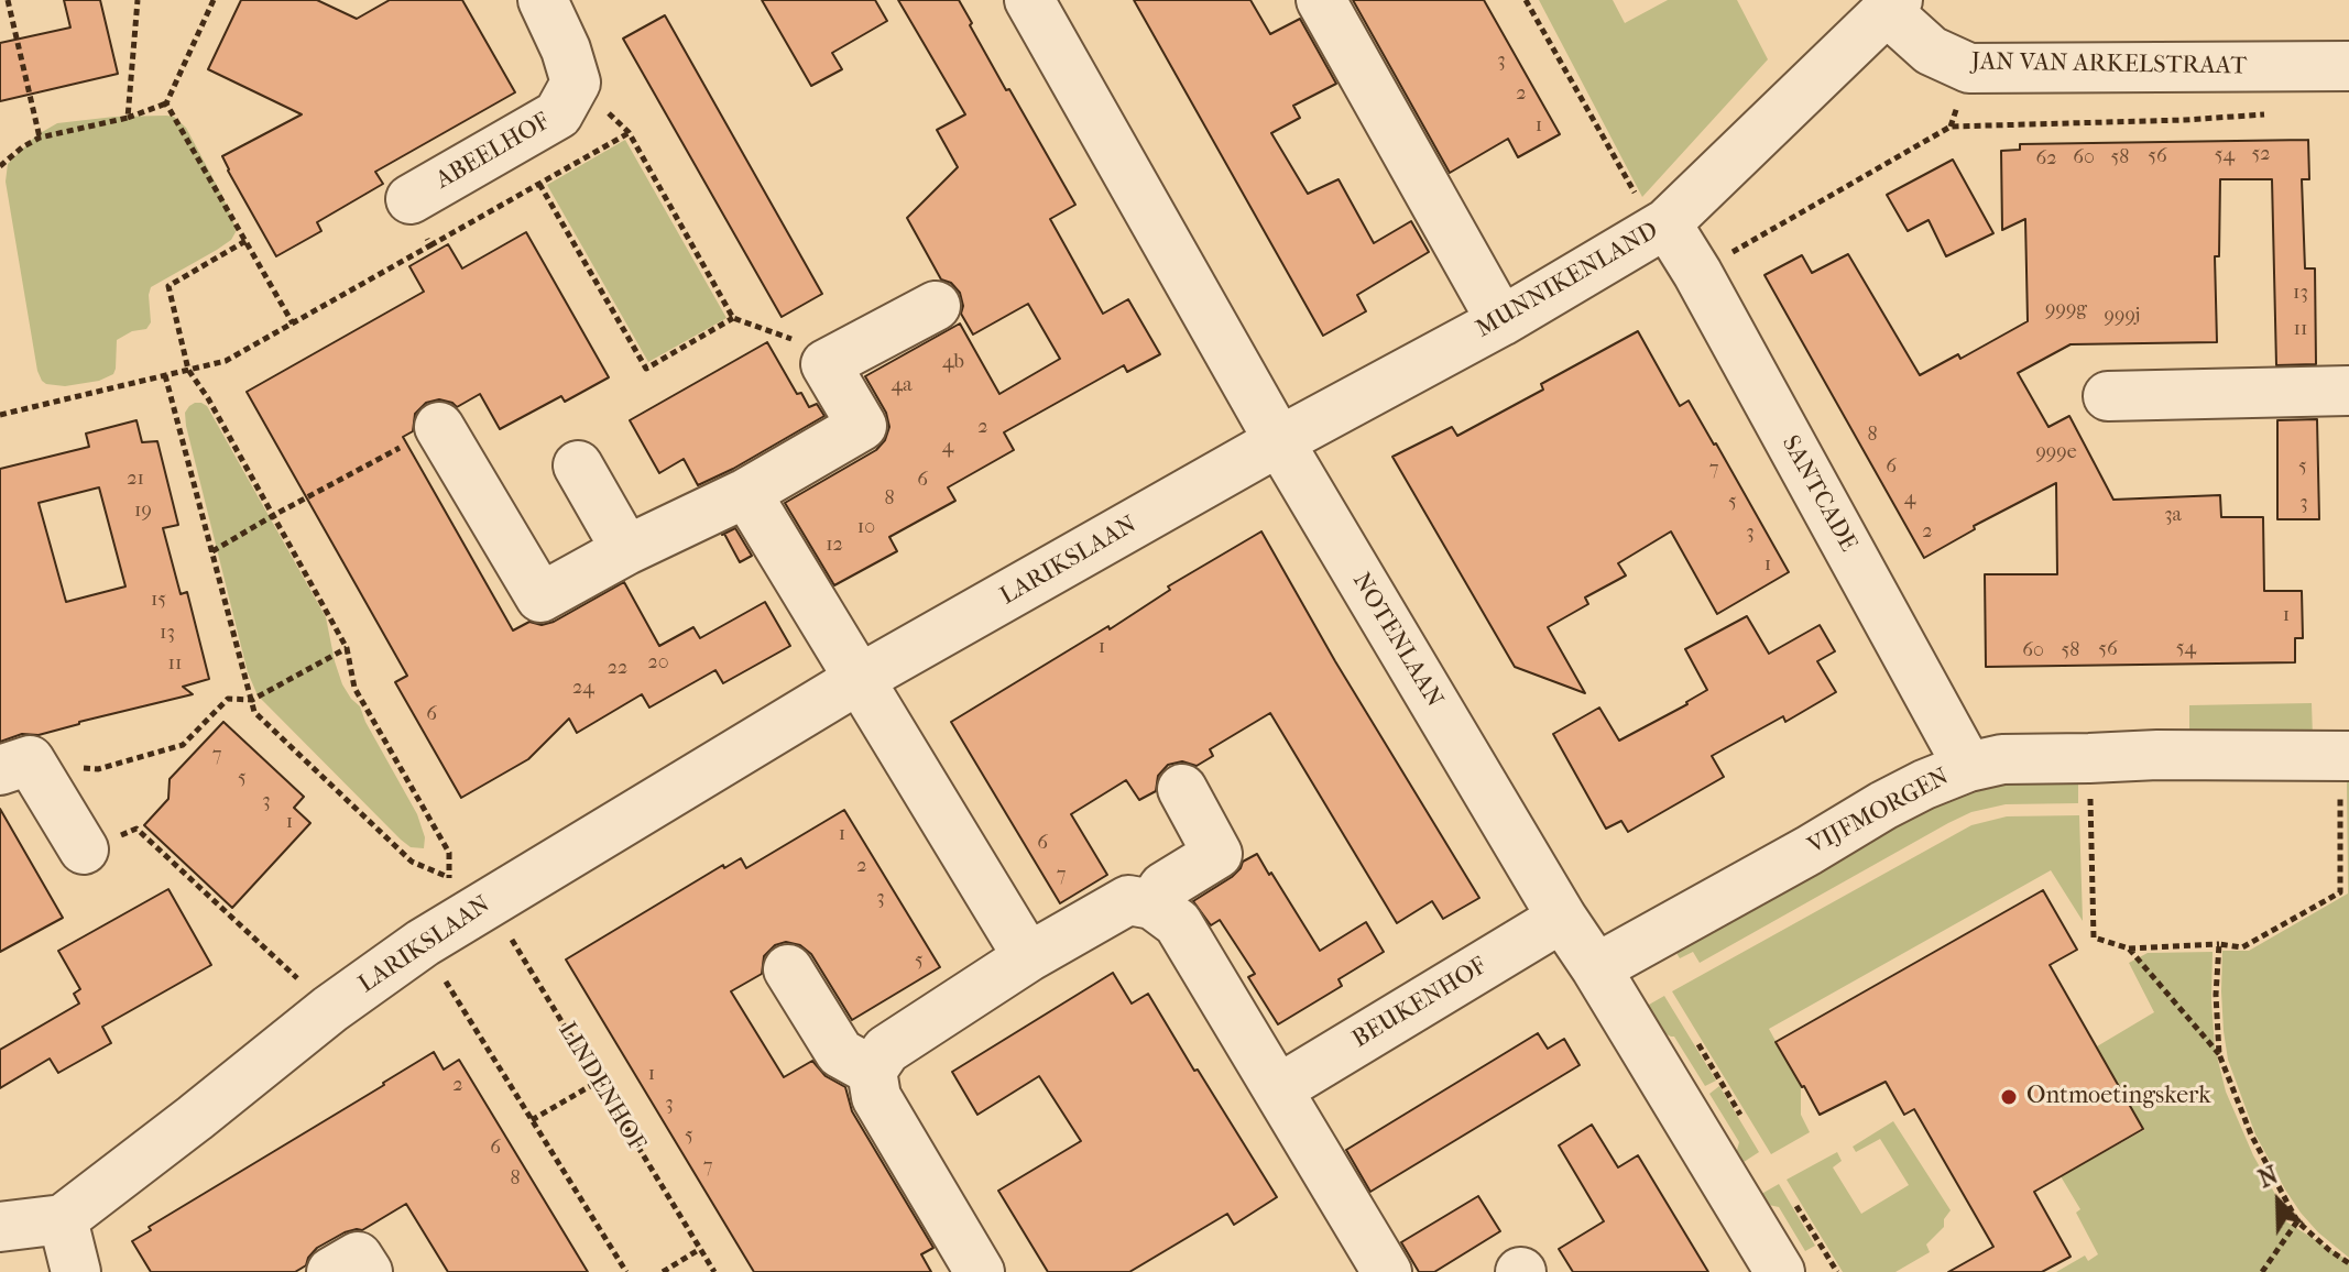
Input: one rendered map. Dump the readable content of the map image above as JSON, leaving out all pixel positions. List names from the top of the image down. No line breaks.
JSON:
{"streets":{"street":["JAN VAN ARKELSTRAAT","ABEELHOF","MUNNIKENLAND","SANTCADE","LARIKSLAAN","NOTENLAAN","VIJFMORGEN","BEUKENHOF"],"path":["LINDENHOF"]},"crossings":[["JAN VAN ARKELSTRAAT","MUNNIKENLAND"],["MUNNIKENLAND","SANTCADE"],["MUNNIKENLAND","LARIKSLAAN"],["MUNNIKENLAND","NOTENLAAN"],["SANTCADE","VIJFMORGEN"],["LARIKSLAAN","NOTENLAAN"],["LARIKSLAAN","LINDENHOF"],["NOTENLAAN","VIJFMORGEN"],["NOTENLAAN","BEUKENHOF"]],"places":["Ontmoetingskerk"],"house_numbers":["3","2","1","52","54","56","60","58","62","13","999g","999j","11","4b","4a","2","8","4","999e","6","5","7","21","6","8","4","5","3","19","3a","10","2","3","12","1","15","1","13","1","54","56","60","58","20","11","22","24","6","7","5","3","1","1","6","2","7","3","5","1","2","3","5","6","7","8"],"north":"top left"}
